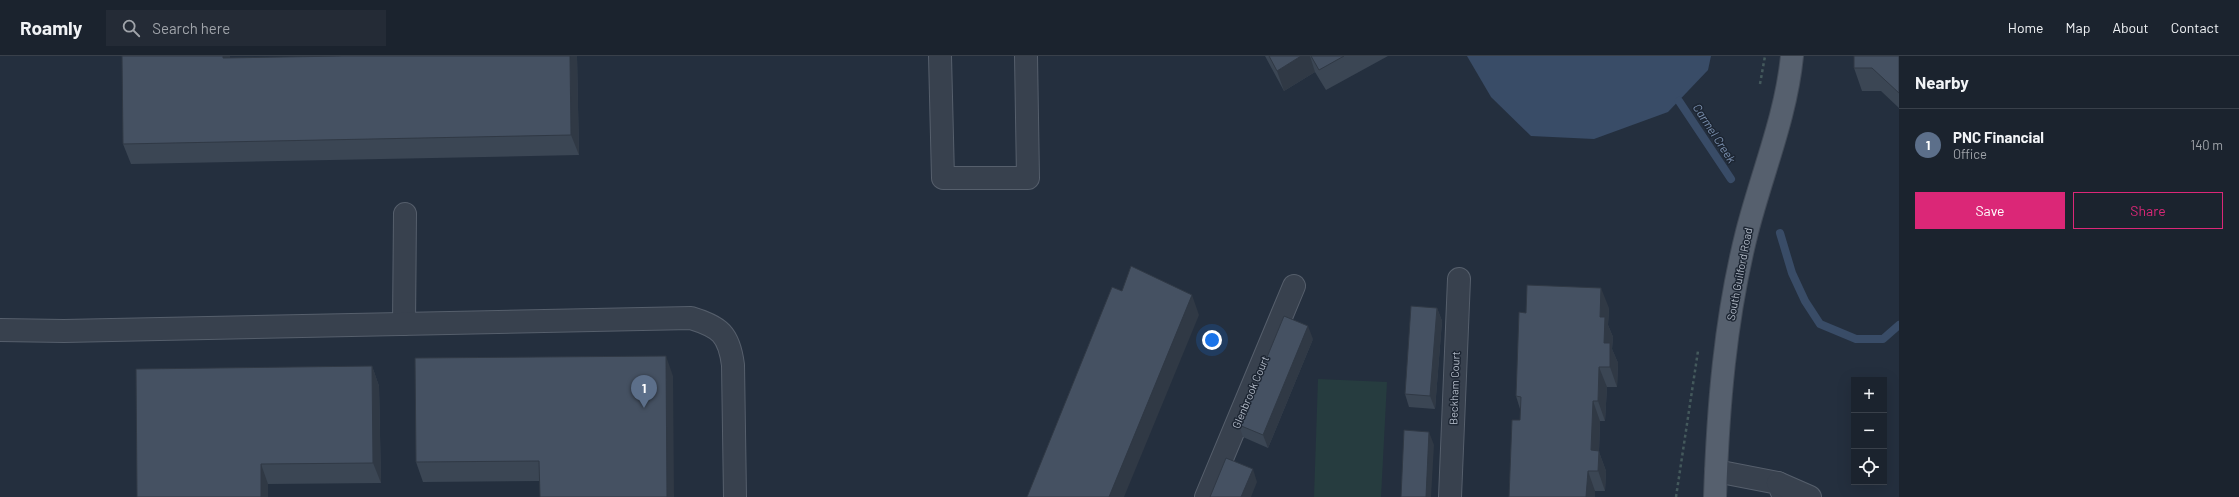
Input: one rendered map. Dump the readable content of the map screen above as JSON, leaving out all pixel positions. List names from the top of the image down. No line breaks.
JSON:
{"streets":{"main road":["South Guilford Road"],"street":["Beckham Court","Glenbrook Court"]},"water":["Carmel Creek"],"page":{"header":"Roamly","search":"Search here","nav":["Home","Map","About","Contact"],"heading":"Nearby","list":[{"mark":"1","name":"PNC Financial","note":"Office","value":"140 m"}],"buttons":["Save","Share"],"pins":"1","map_buttons":["+","−"]}}
